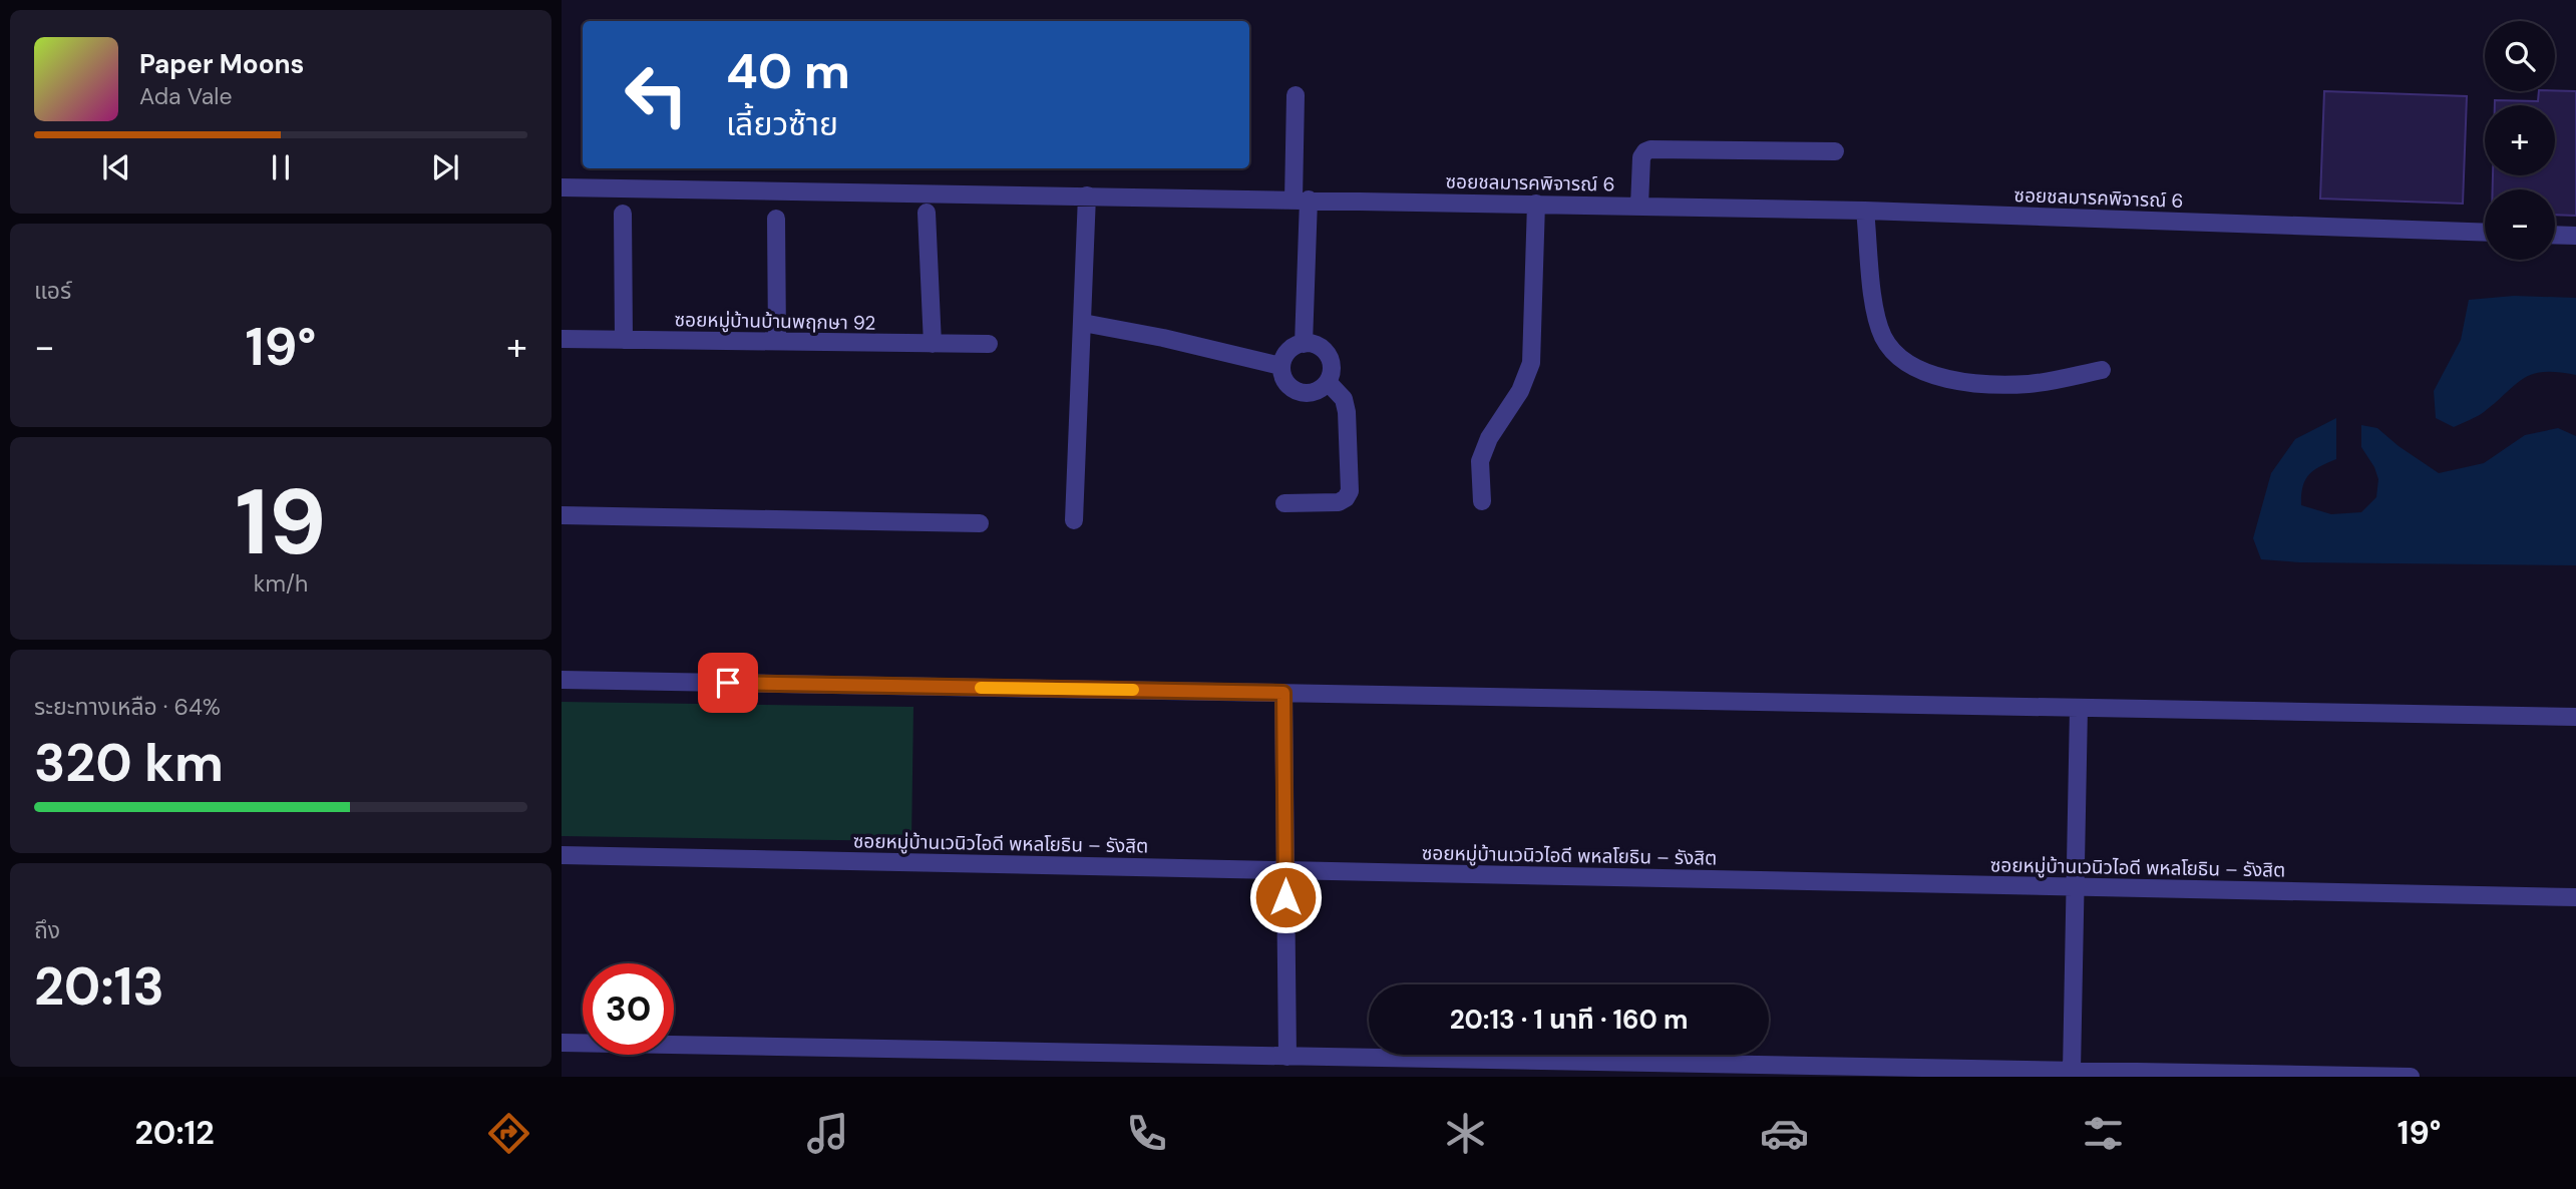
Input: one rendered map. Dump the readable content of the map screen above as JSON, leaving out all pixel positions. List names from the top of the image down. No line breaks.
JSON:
{"streets":{"street":["ซอยชลมารคพิจารณ์ 6","ซอยหมู่บ้านบ้านพฤกษา 92","ซอยหมู่บ้านเวนิวไอดี พหลโยธิน – รังสิต"]},"page":{"map_buttons":["+","−"],"turn":["40 m","เลี้ยวซ้าย"],"song":["Paper Moons","Ada Vale"],"tile":["แอร์",["19","km/h"],["ระยะทางเหลือ · 64%","320 km"],["ถึง","20:13"]],"heat":["−","19°","+"],"limit":"30","trip":"20:13 · 1 นาที · 160 m","tabs":["20:12","19°"]}}
